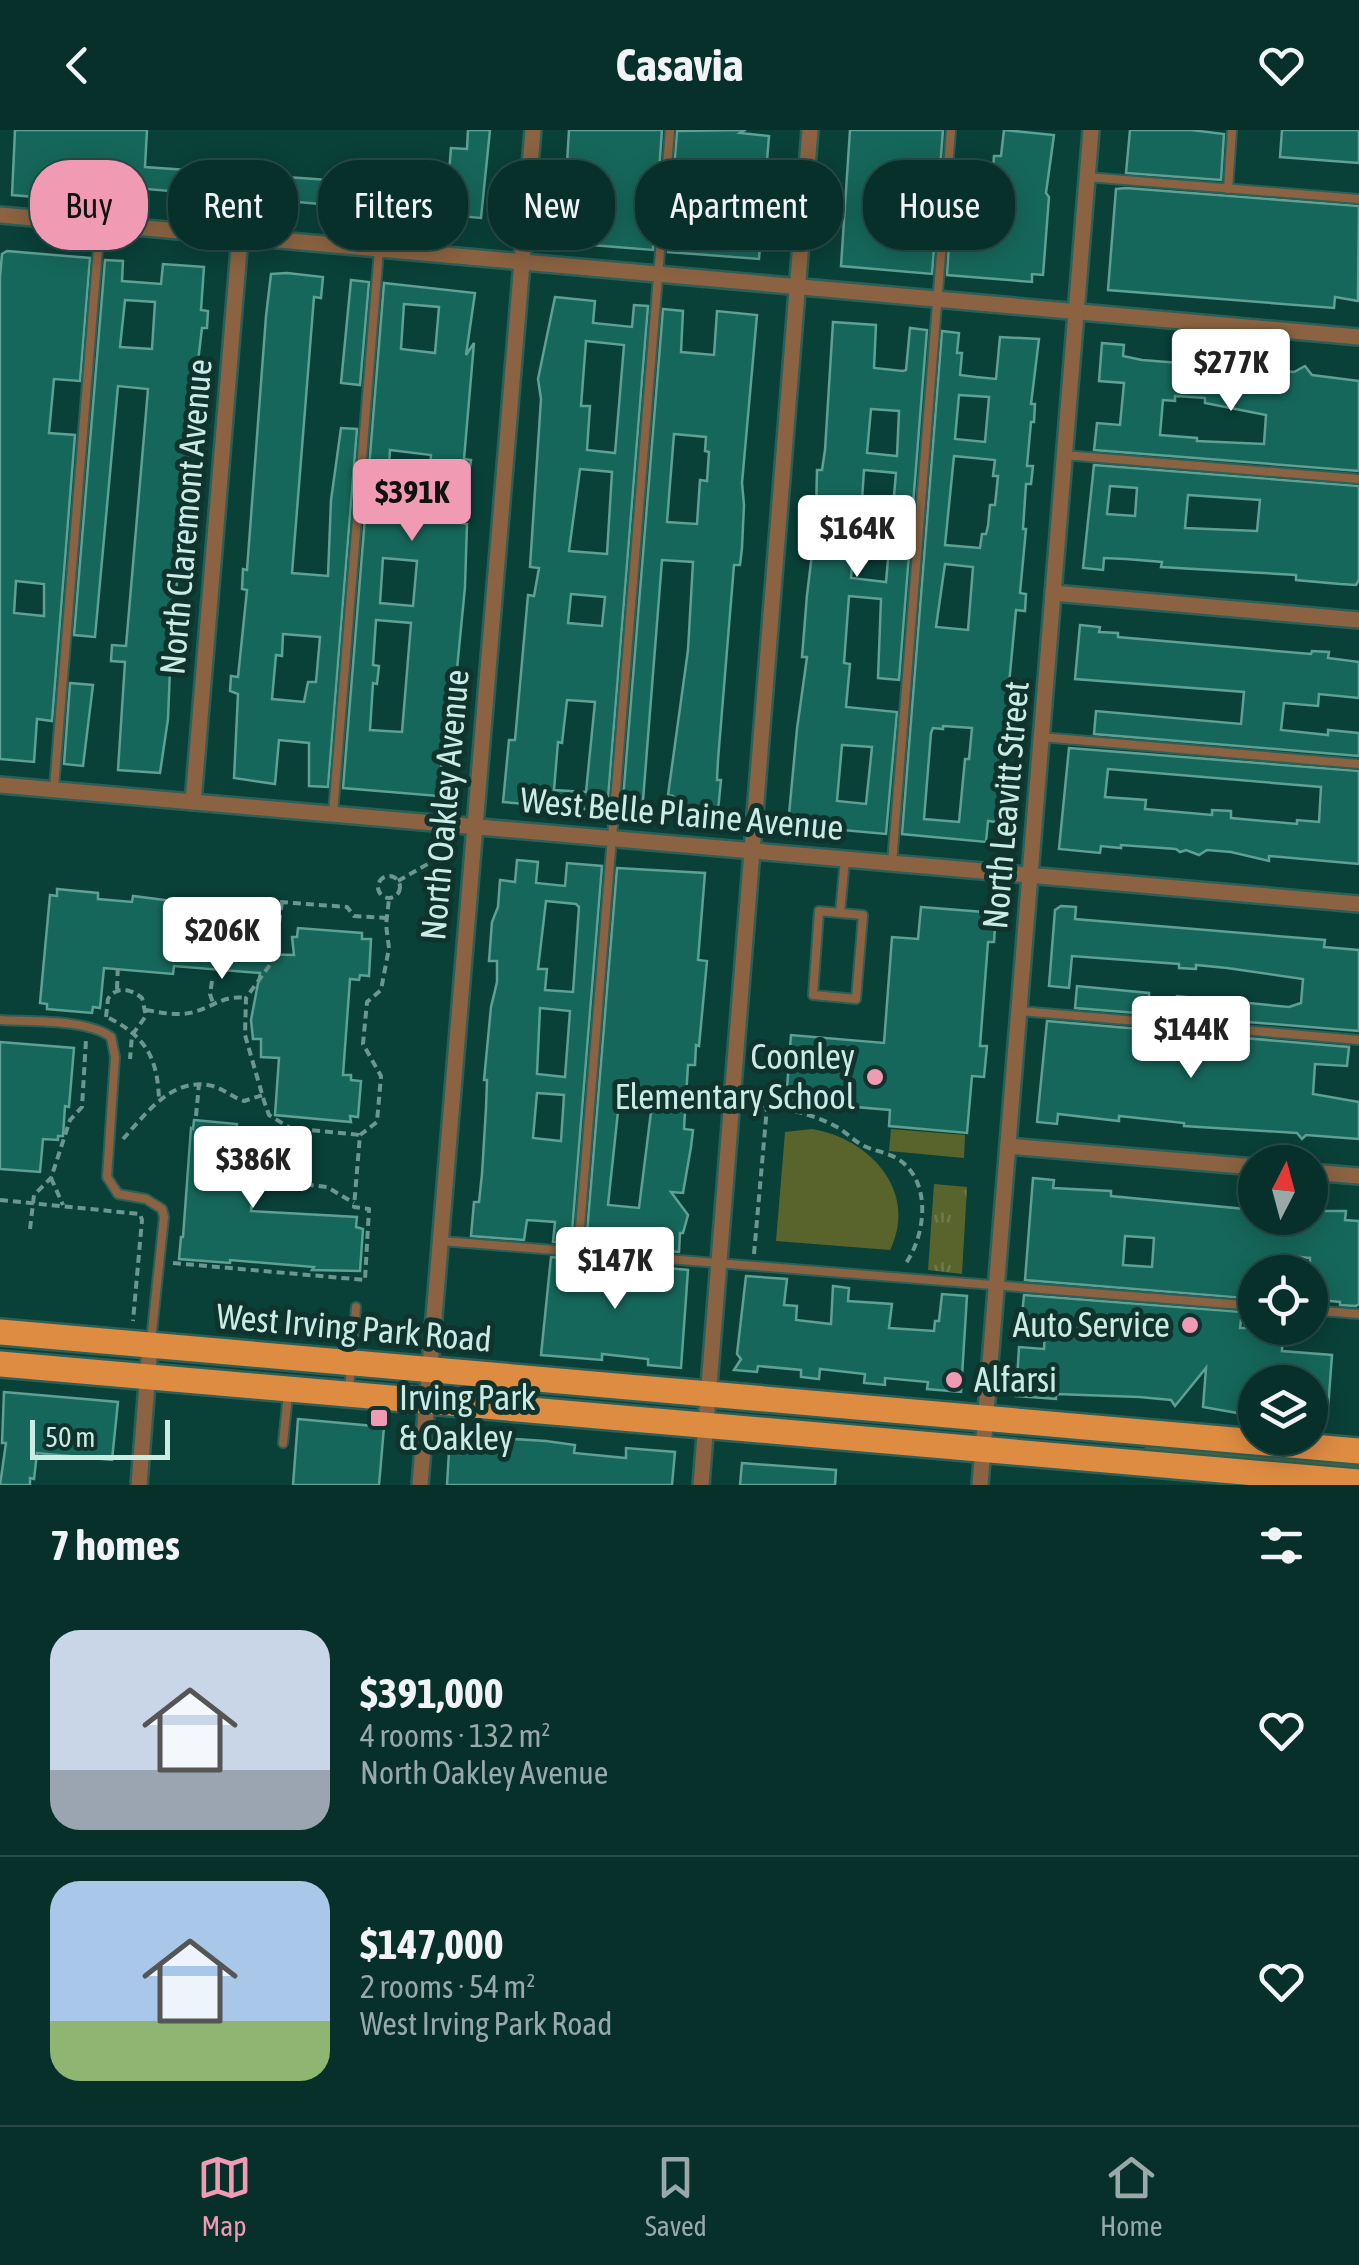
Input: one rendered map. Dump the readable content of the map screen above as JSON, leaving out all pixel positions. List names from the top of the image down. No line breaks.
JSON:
{"streets":{"main road":["West Irving Park Road"],"street":["North Claremont Avenue","North Oakley Avenue","North Leavitt Street","West Belle Plaine Avenue"]},"crossings":[["North Claremont Avenue","West Belle Plaine Avenue"],["North Oakley Avenue","West Belle Plaine Avenue"],["North Oakley Avenue","West Irving Park Road"],["North Leavitt Street","West Belle Plaine Avenue"],["North Leavitt Street","West Irving Park Road"]],"places":{"other":["Coonley Elementary School","Auto Service","Alfarsi"],"transit":["Irving Park & Oakley"]},"scale_bar":"50 m","north":"top","page":{"header":"Casavia","chip":["Buy","Rent","Filters","New","Apartment","House"],"price":["$277K","$391K","$164K","$206K","$144K","$386K","$147K"],"scale":"50 m","heading":"7 homes","list":[{"name":"$391,000","note":"4 rooms · 132 m² · North Oakley Avenue"},{"name":"$147,000","note":"2 rooms · 54 m² · West Irving Park Road"}],"tabs":["Map","Saved","Home"]}}
